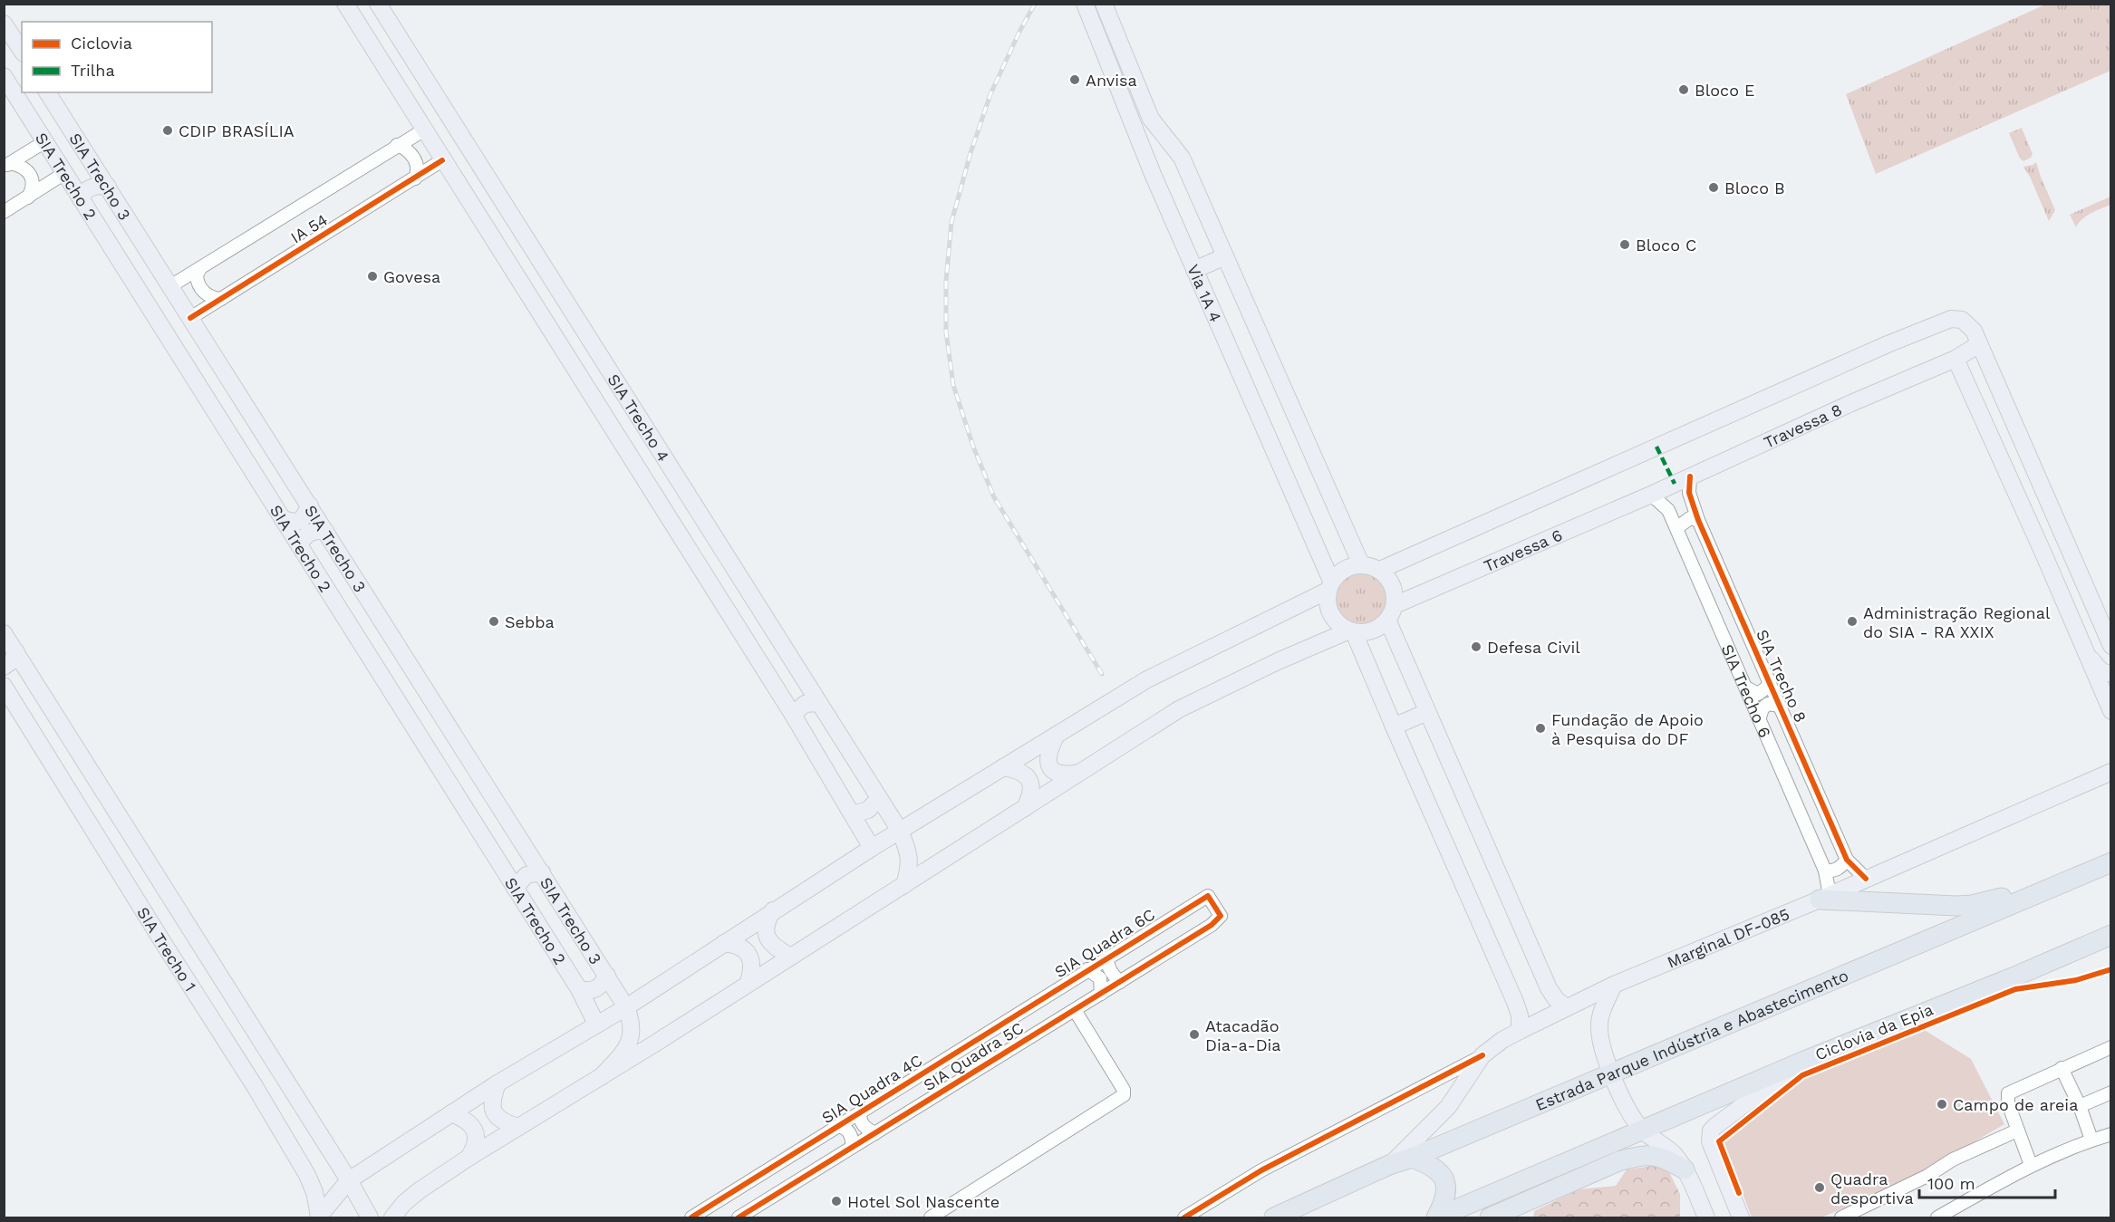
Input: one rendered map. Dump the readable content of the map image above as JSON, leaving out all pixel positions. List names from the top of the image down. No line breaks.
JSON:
{"streets":{"highway":["Estrada Parque Indústria e Abastecimento"],"main road":["SIA Trecho 2","SIA Trecho 3","Via 1A 4","SIA Trecho 4","Travessa 8","Travessa 6","Marginal DF-085","SIA Trecho 1"],"street":["IA 54","SIA Trecho 8","SIA Trecho 6","SIA Quadra 6C","SIA Quadra 5C","SIA Quadra 4C"],"cycle path":["Ciclovia da Epia"]},"crossings":[["SIA Trecho 3","IA 54"],["Via 1A 4","Travessa 6"],["Travessa 8","Travessa 6"],["Travessa 8","SIA Trecho 8"],["Travessa 8","SIA Trecho 6"],["Travessa 6","SIA Trecho 6"],["SIA Trecho 8","Marginal DF-085"],["SIA Trecho 6","Marginal DF-085"],["Marginal DF-085","Estrada Parque Indústria e Abastecimento"],["SIA Quadra 6C","SIA Quadra 5C"],["SIA Quadra 6C","SIA Quadra 4C"]],"places":["Anvisa","Bloco E","CDIP BRASÍLIA","Bloco B","Bloco C","Govesa","Sebba","Administração Regional do SIA - RA XXIX","Defesa Civil","Fundação de Apoio à Pesquisa do DF","Atacadão Dia-a-Dia","Campo de areia","Quadra desportiva","Hotel Sol Nascente"],"legend":["Ciclovia","Trilha"],"scale_bar":"100 m"}
